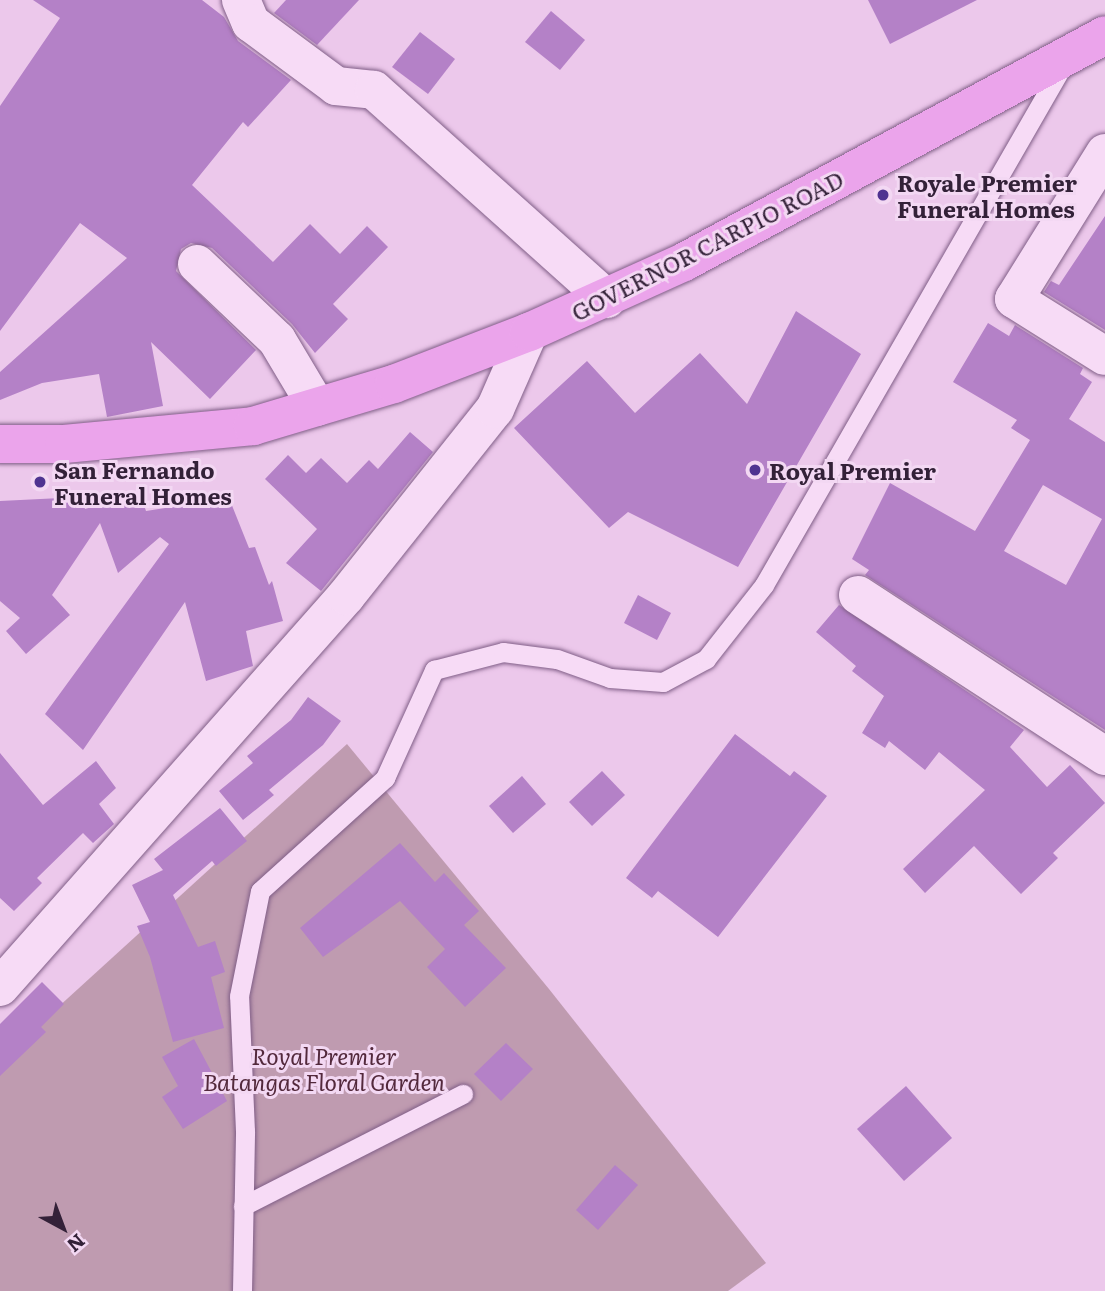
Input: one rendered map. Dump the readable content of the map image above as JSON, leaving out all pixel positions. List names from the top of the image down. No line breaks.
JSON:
{"streets":{"main road":["GOVERNOR CARPIO ROAD"]},"parks":["Royal Premier Batangas Floral Garden"],"places":["Royale Premier Funeral Homes","Royal Premier","San Fernando Funeral Homes"],"north":"bottom right"}
